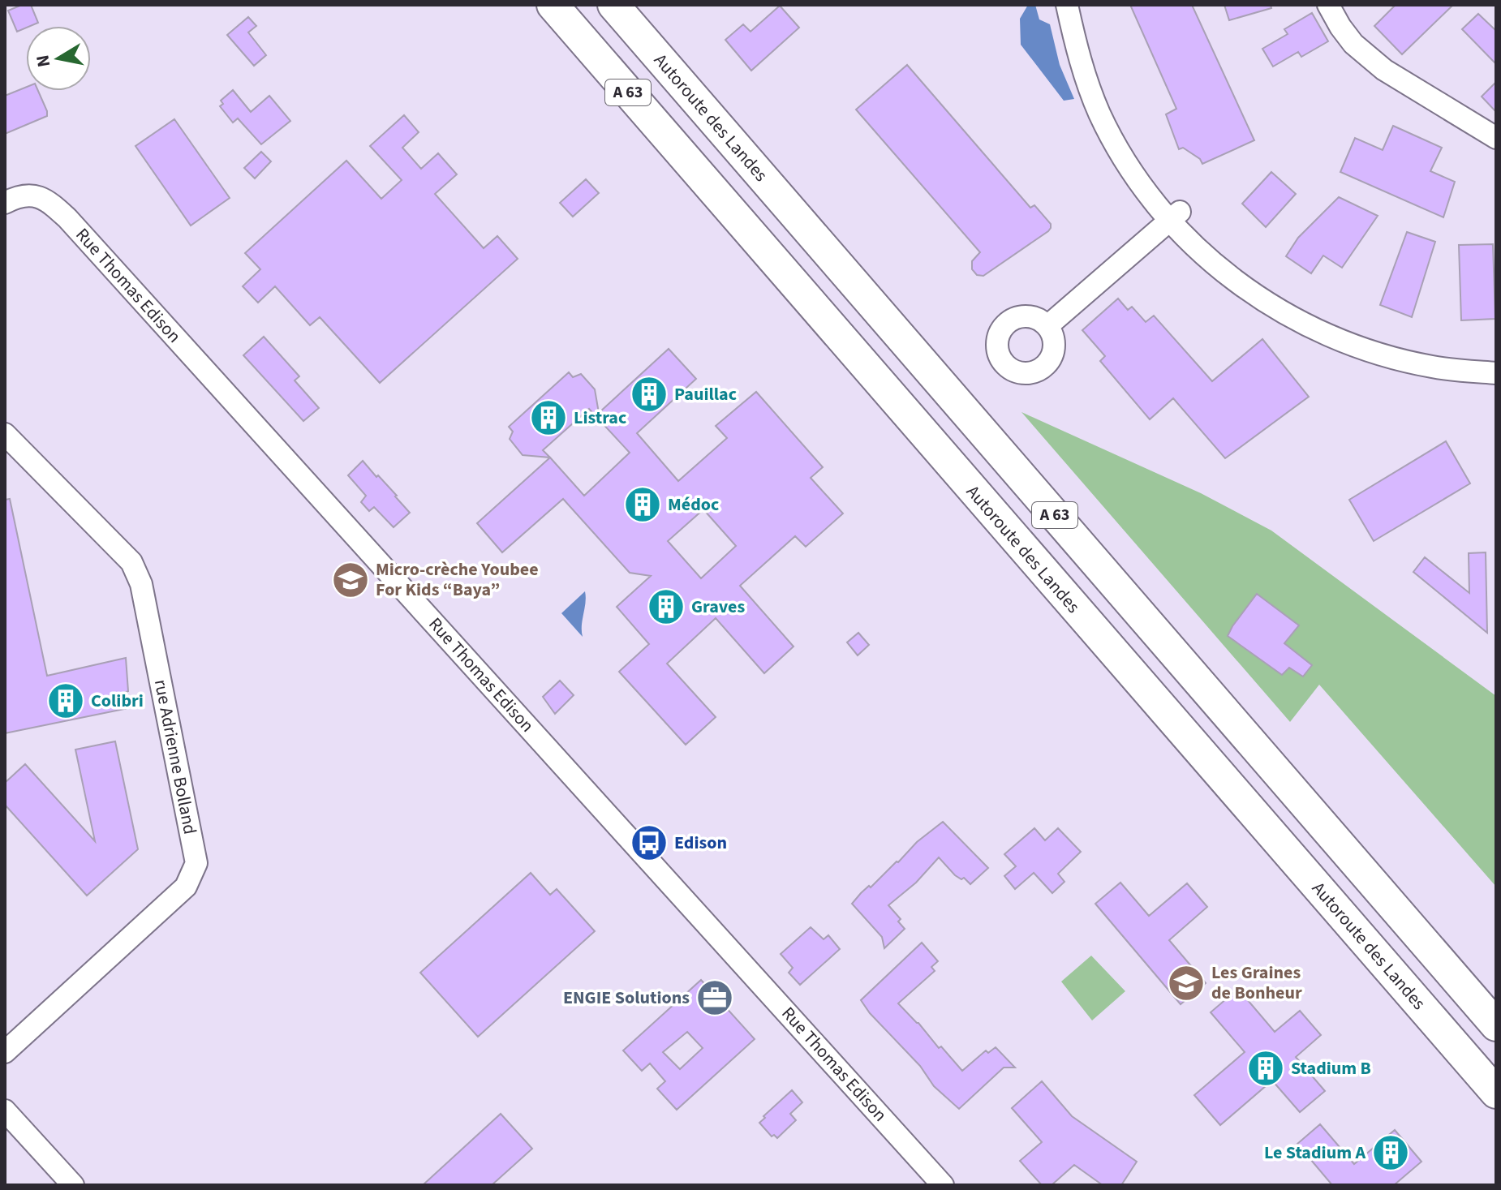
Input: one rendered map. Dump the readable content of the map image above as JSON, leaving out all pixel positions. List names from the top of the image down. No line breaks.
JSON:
{"streets":{"highway":["A 63","Autoroute des Landes"],"street":["Rue Thomas Edison","rue Adrienne Bolland"]},"places":{"building":["Pauillac","Listrac","Médoc","Graves","Colibri","Stadium B","Le Stadium A"],"school or university":["Micro-crèche Youbee For Kids “Baya”","Les Graines de Bonheur"],"bus stop":["Edison"],"office":["ENGIE Solutions"]},"north":"left"}
